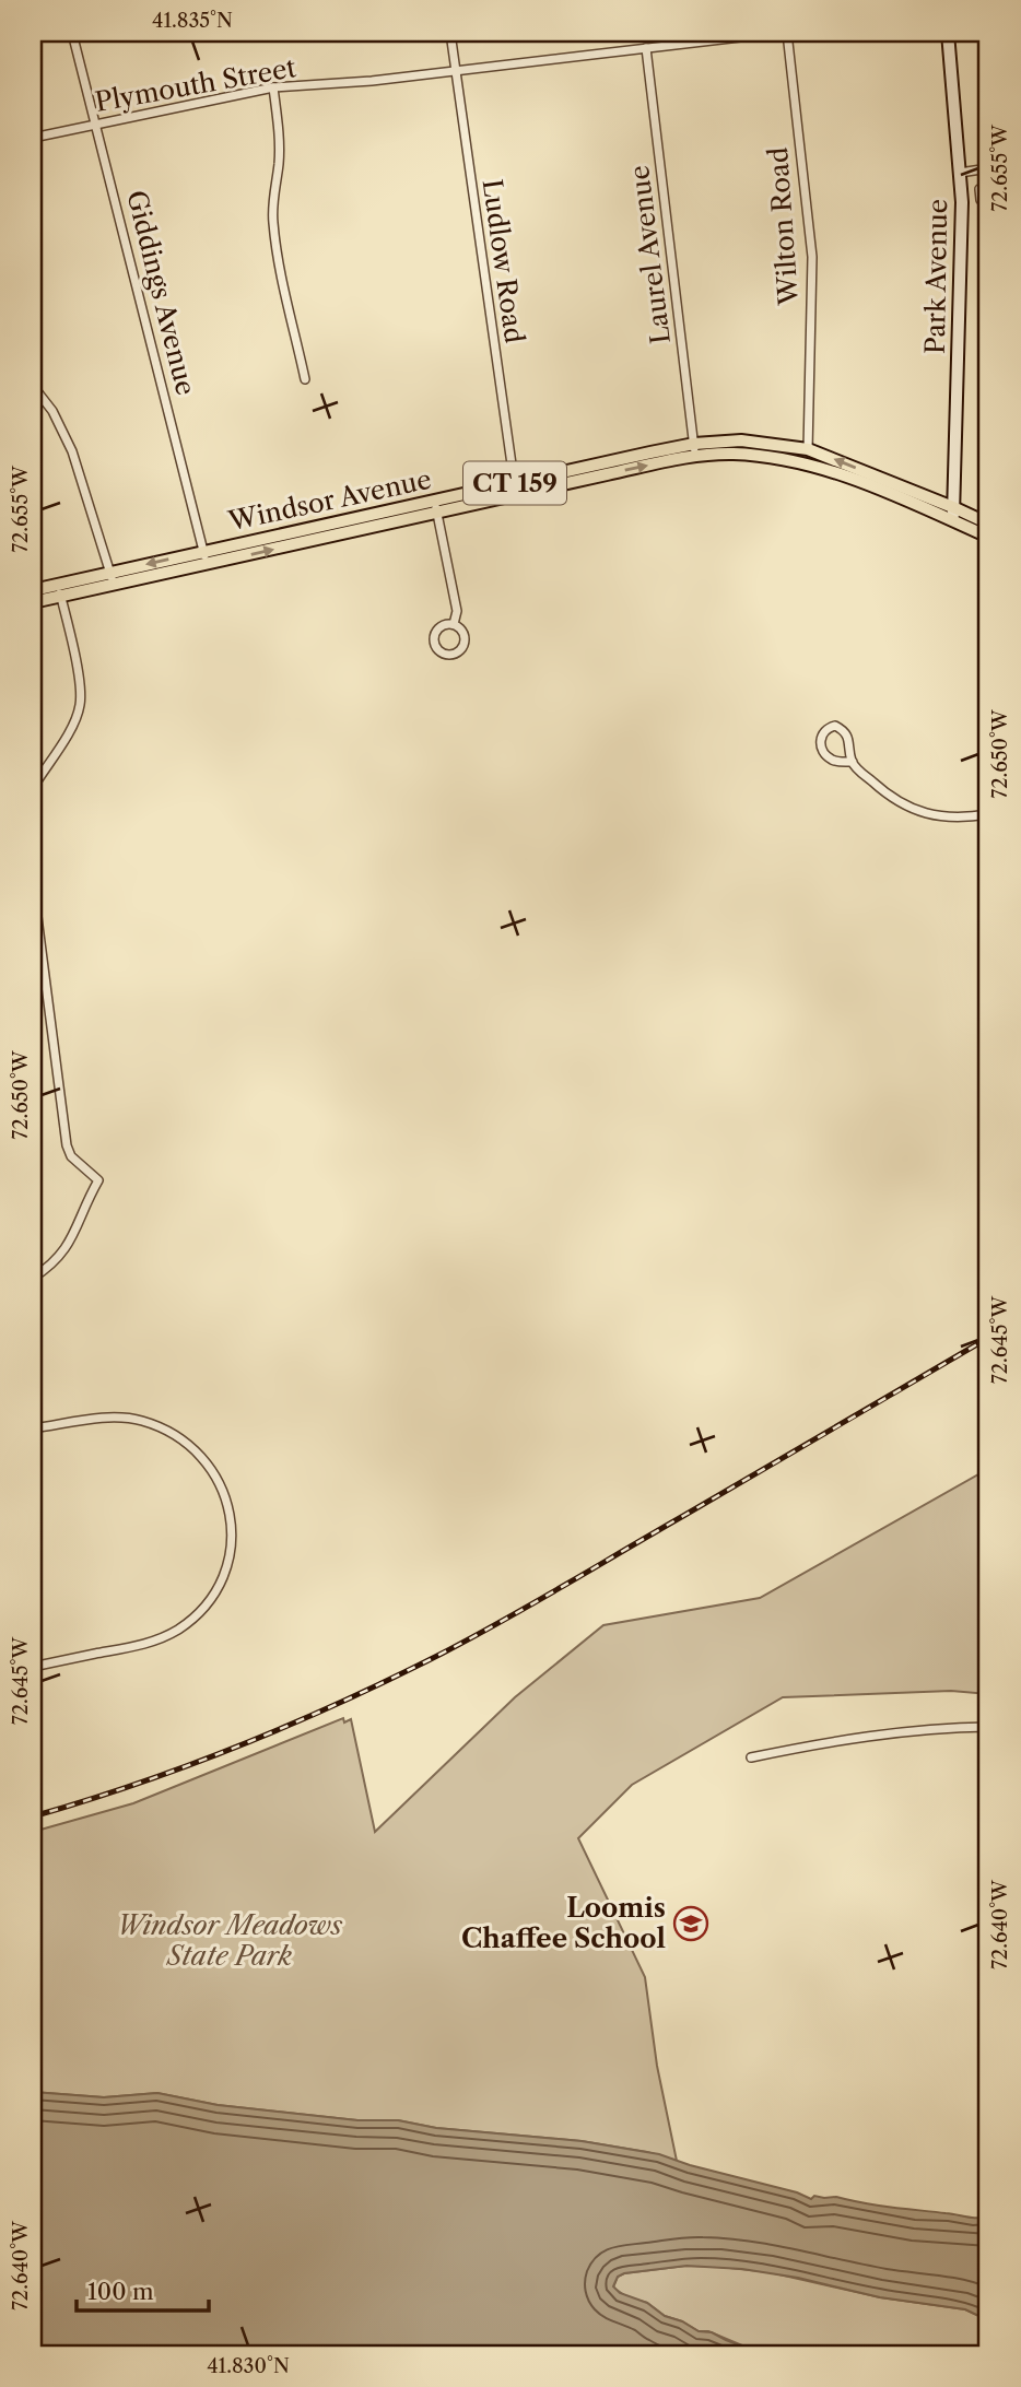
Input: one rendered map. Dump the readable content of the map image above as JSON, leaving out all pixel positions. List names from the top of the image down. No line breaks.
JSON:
{"streets":{"main road":["Park Avenue","CT 159","Windsor Avenue"],"street":["Plymouth Street","Wilton Road","Laurel Avenue","Ludlow Road","Giddings Avenue"]},"crossings":[["Plymouth Street","Laurel Avenue"],["Plymouth Street","Ludlow Road"],["Plymouth Street","Giddings Avenue"],["Wilton Road","Windsor Avenue"],["Laurel Avenue","Windsor Avenue"],["Ludlow Road","Windsor Avenue"],["Park Avenue","Windsor Avenue"],["Giddings Avenue","Windsor Avenue"]],"parks":["Windsor Meadows State Park"],"places":{"school or university":["Loomis Chaffee School"]},"scale_bar":"100 m","coordinates":["41.835°N","72.655°W","72.650°W","72.645°W","72.640°W","41.830°N"]}
